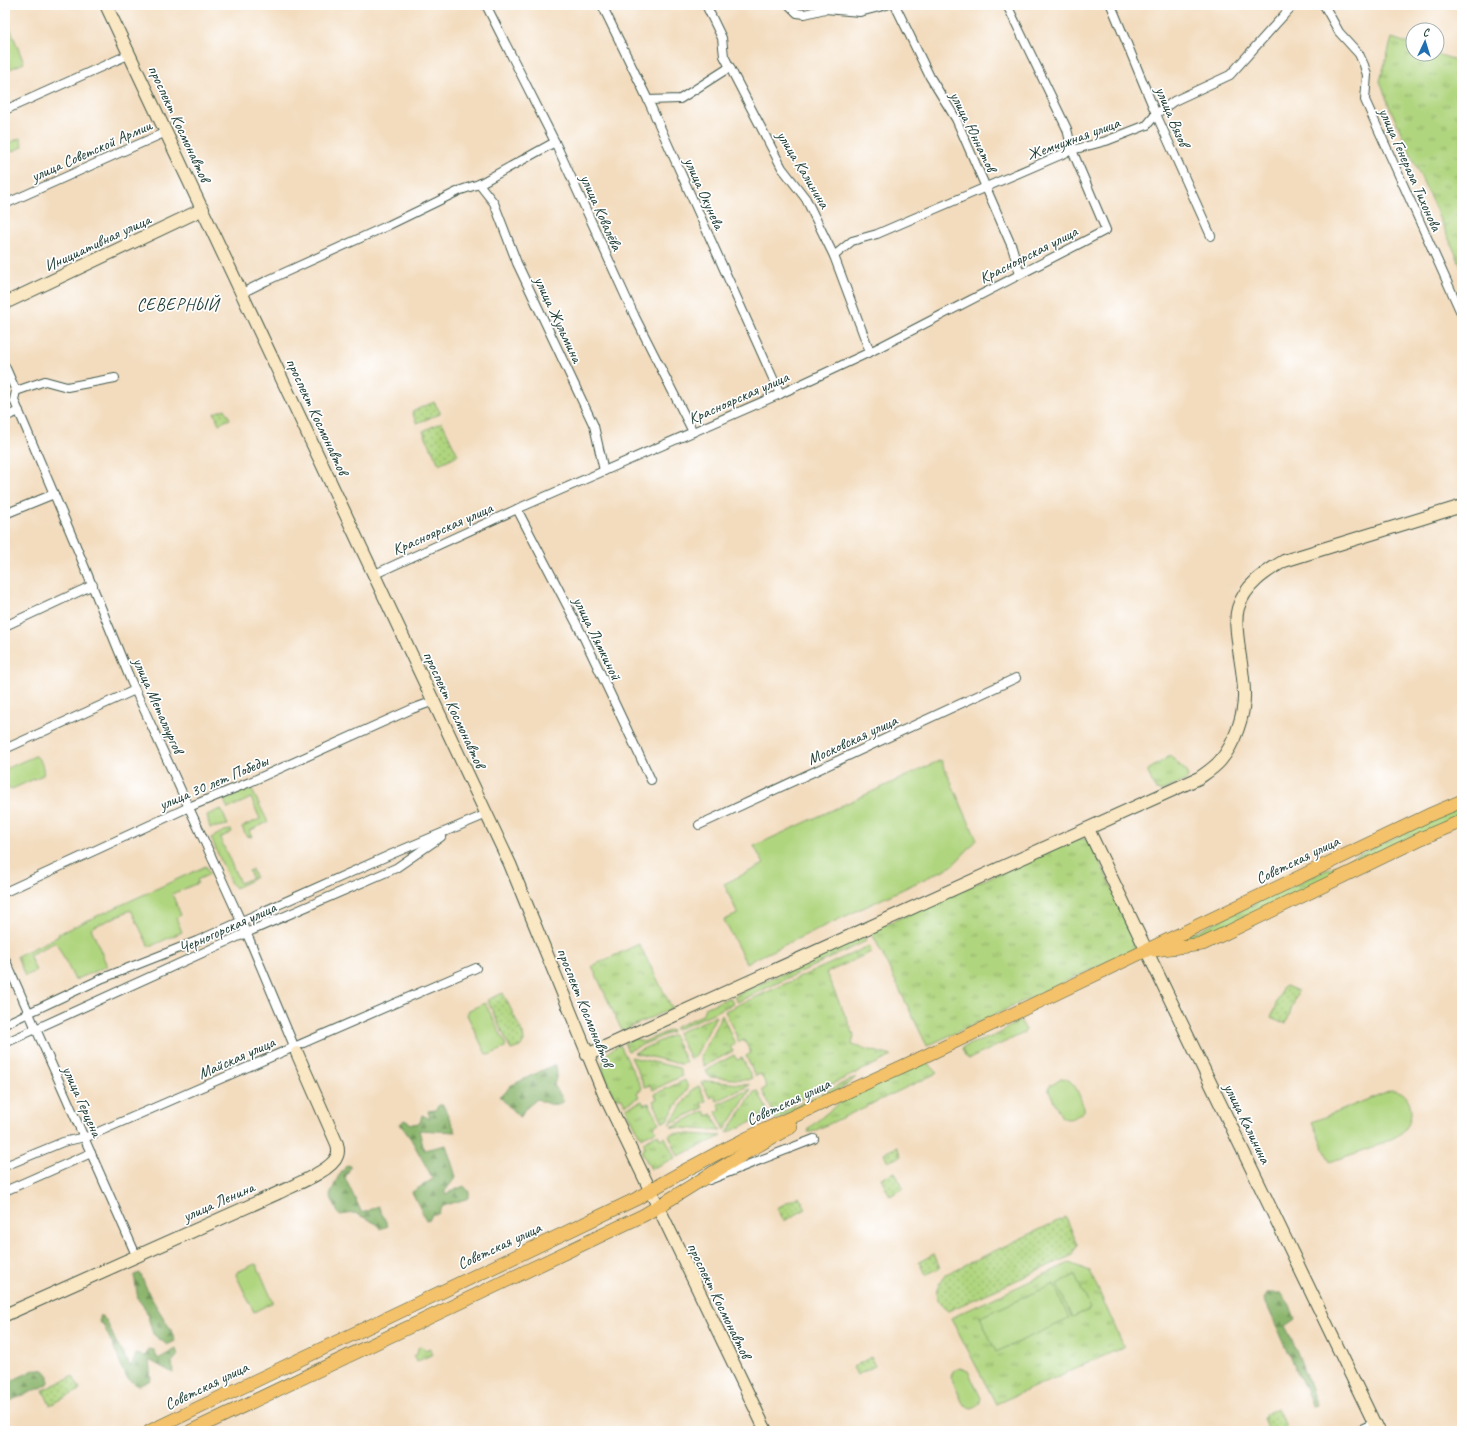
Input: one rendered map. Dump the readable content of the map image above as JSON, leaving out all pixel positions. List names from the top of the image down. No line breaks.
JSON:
{"streets":{"main road":["проспект Космонавтов","улица Калинина","Инициативная улица","Советская улица","улица Ленина"],"street":["улица Вязов","улица Юннатов","Жемчужная улица","улица Советской Армии","улица Генерала Тихонова","улица Окунева","улица Ковалёва","Красноярская улица","улица Жульмина","улица Лямкиной","улица Металлургов","Московская улица","улица 30 лет Победы","Черногорская улица","Майская улица","улица Герцена"]},"crossings":[["улица Вязов","Жемчужная улица"],["проспект Космонавтов","улица Советской Армии"],["проспект Космонавтов","Инициативная улица"],["проспект Космонавтов","Красноярская улица"],["проспект Космонавтов","улица 30 лет Победы"],["проспект Космонавтов","Советская улица"],["проспект Космонавтов","Черногорская улица"],["улица Юннатов","Жемчужная улица"],["улица Юннатов","Красноярская улица"],["Жемчужная улица","улица Калинина"],["Жемчужная улица","Красноярская улица"],["улица Калинина","Красноярская улица"],["улица Калинина","Советская улица"],["улица Окунева","Красноярская улица"],["улица Ковалёва","Красноярская улица"],["Красноярская улица","улица Жульмина"],["Красноярская улица","улица Лямкиной"],["улица Металлургов","улица 30 лет Победы"],["улица Металлургов","Черногорская улица"],["улица Металлургов","Майская улица"],["улица Металлургов","улица Ленина"],["Черногорская улица","улица Герцена"],["Майская улица","улица Герцена"],["Майская улица","улица Ленина"],["улица Герцена","улица Ленина"]],"districts":["СЕВЕРНЫЙ"],"north":"top"}
